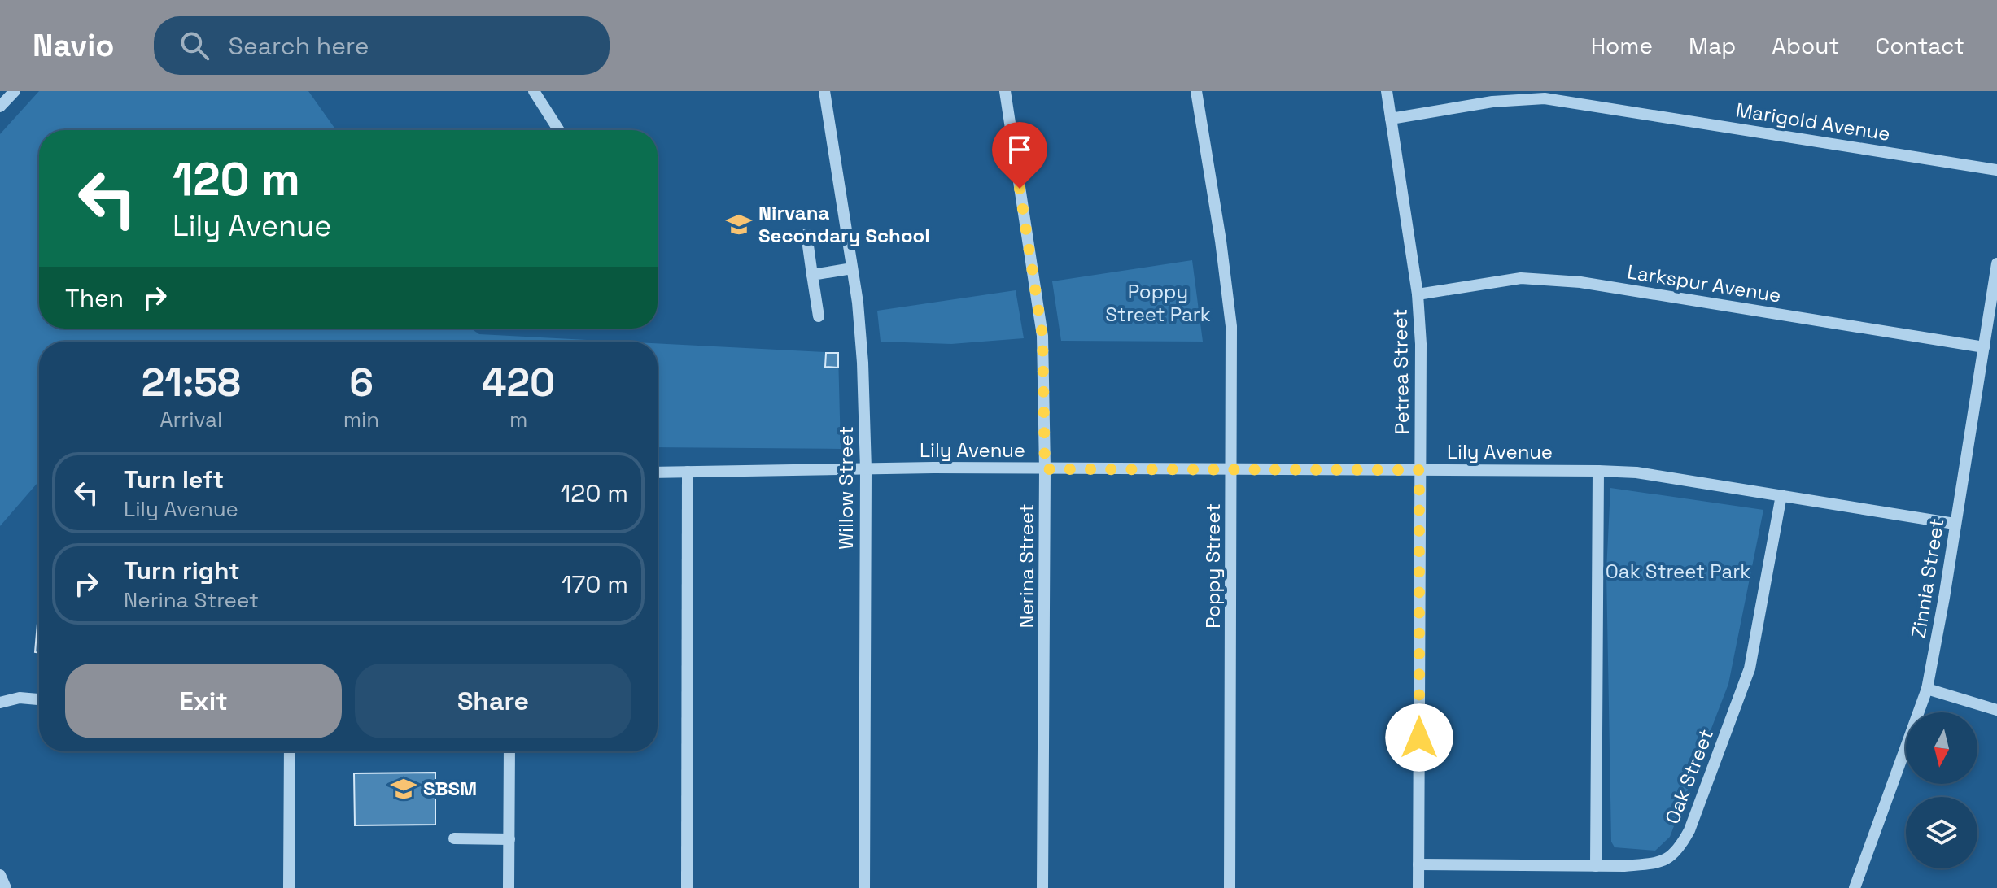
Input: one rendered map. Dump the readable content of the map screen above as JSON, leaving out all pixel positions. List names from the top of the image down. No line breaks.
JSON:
{"streets":{"street":["Marigold Avenue","Larkspur Avenue","Petrea Street","Lily Avenue","Willow Street","Nerina Street","Poppy Street","Zinnia Street","Oak Street"]},"crossings":[["Marigold Avenue","Petrea Street"],["Larkspur Avenue","Petrea Street"],["Larkspur Avenue","Zinnia Street"],["Petrea Street","Lily Avenue"],["Petrea Street","Oak Street"],["Lily Avenue","Willow Street"],["Lily Avenue","Nerina Street"],["Lily Avenue","Poppy Street"],["Lily Avenue","Zinnia Street"],["Lily Avenue","Oak Street"]],"parks":["Poppy Street Park","Oak Street Park"],"places":{"school or university":["Nirvana Secondary School","SBSM"]},"north":"bottom","page":{"header":"Navio","search":"Search here","nav":["Home","Map","About","Contact"],"turn":["120 m","Lily Avenue"],"then":"Then","eta":["21:58","Arrival","6","min","420","m"],"list":[{"name":"Turn left","note":"Lily Avenue","value":"120 m"},{"name":"Turn right","note":"Nerina Street","value":"170 m"}],"buttons":["Exit","Share"]}}
